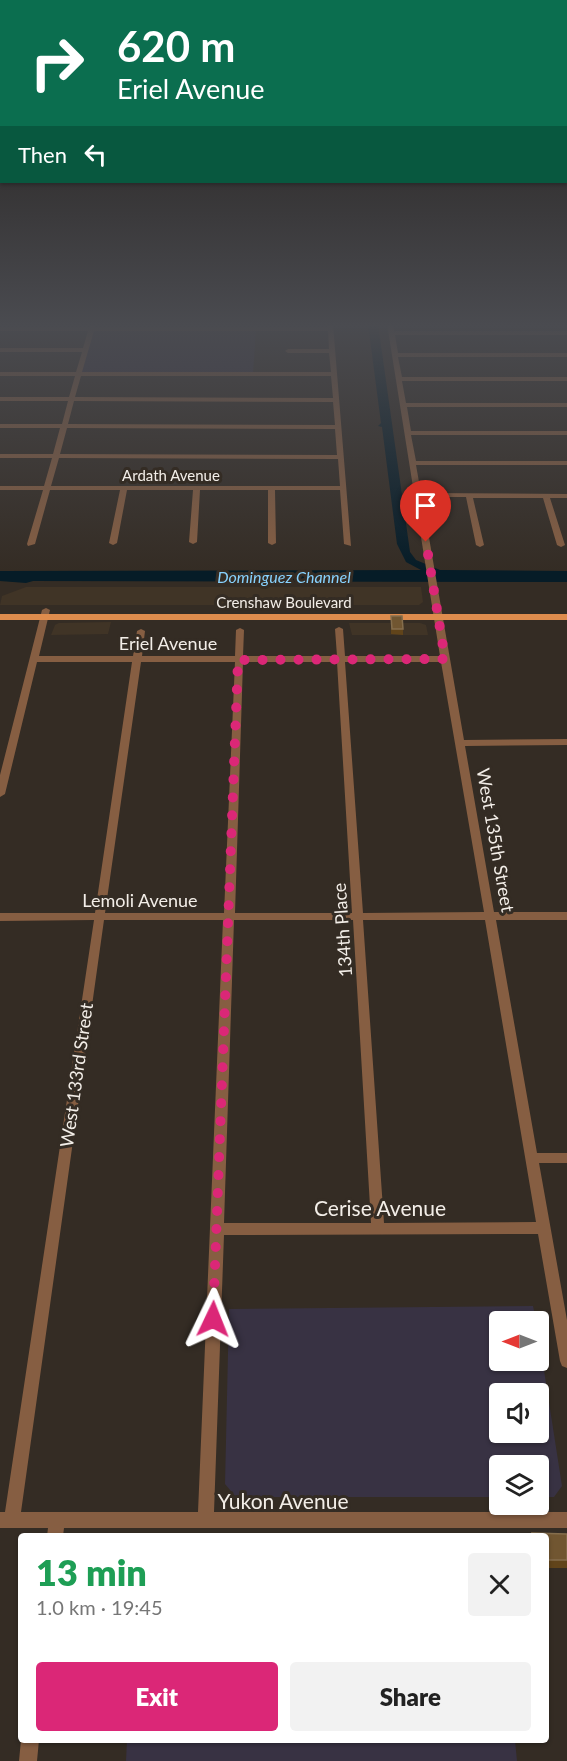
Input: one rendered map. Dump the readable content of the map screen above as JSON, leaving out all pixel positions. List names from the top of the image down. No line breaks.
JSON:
{"streets":{"main road":["Crenshaw Boulevard"],"street":["Ardath Avenue","Eriel Avenue","West 135th Street","Lemoli Avenue","134th Place","West 133rd Street","Cerise Avenue","Yukon Avenue"]},"crossings":[["Crenshaw Boulevard","West 135th Street"],["Eriel Avenue","West 135th Street"],["Eriel Avenue","134th Place"],["Eriel Avenue","West 133rd Street"],["West 135th Street","Lemoli Avenue"],["West 135th Street","Cerise Avenue"],["Lemoli Avenue","134th Place"],["Lemoli Avenue","West 133rd Street"],["134th Place","Cerise Avenue"],["West 133rd Street","Yukon Avenue"]],"water":["Dominguez Channel"],"north":"left","page":{"turn":["620 m","Eriel Avenue"],"then":"Then","heading":["13 min","1.0 km · 19:45"],"buttons":["Exit","Share"]}}
